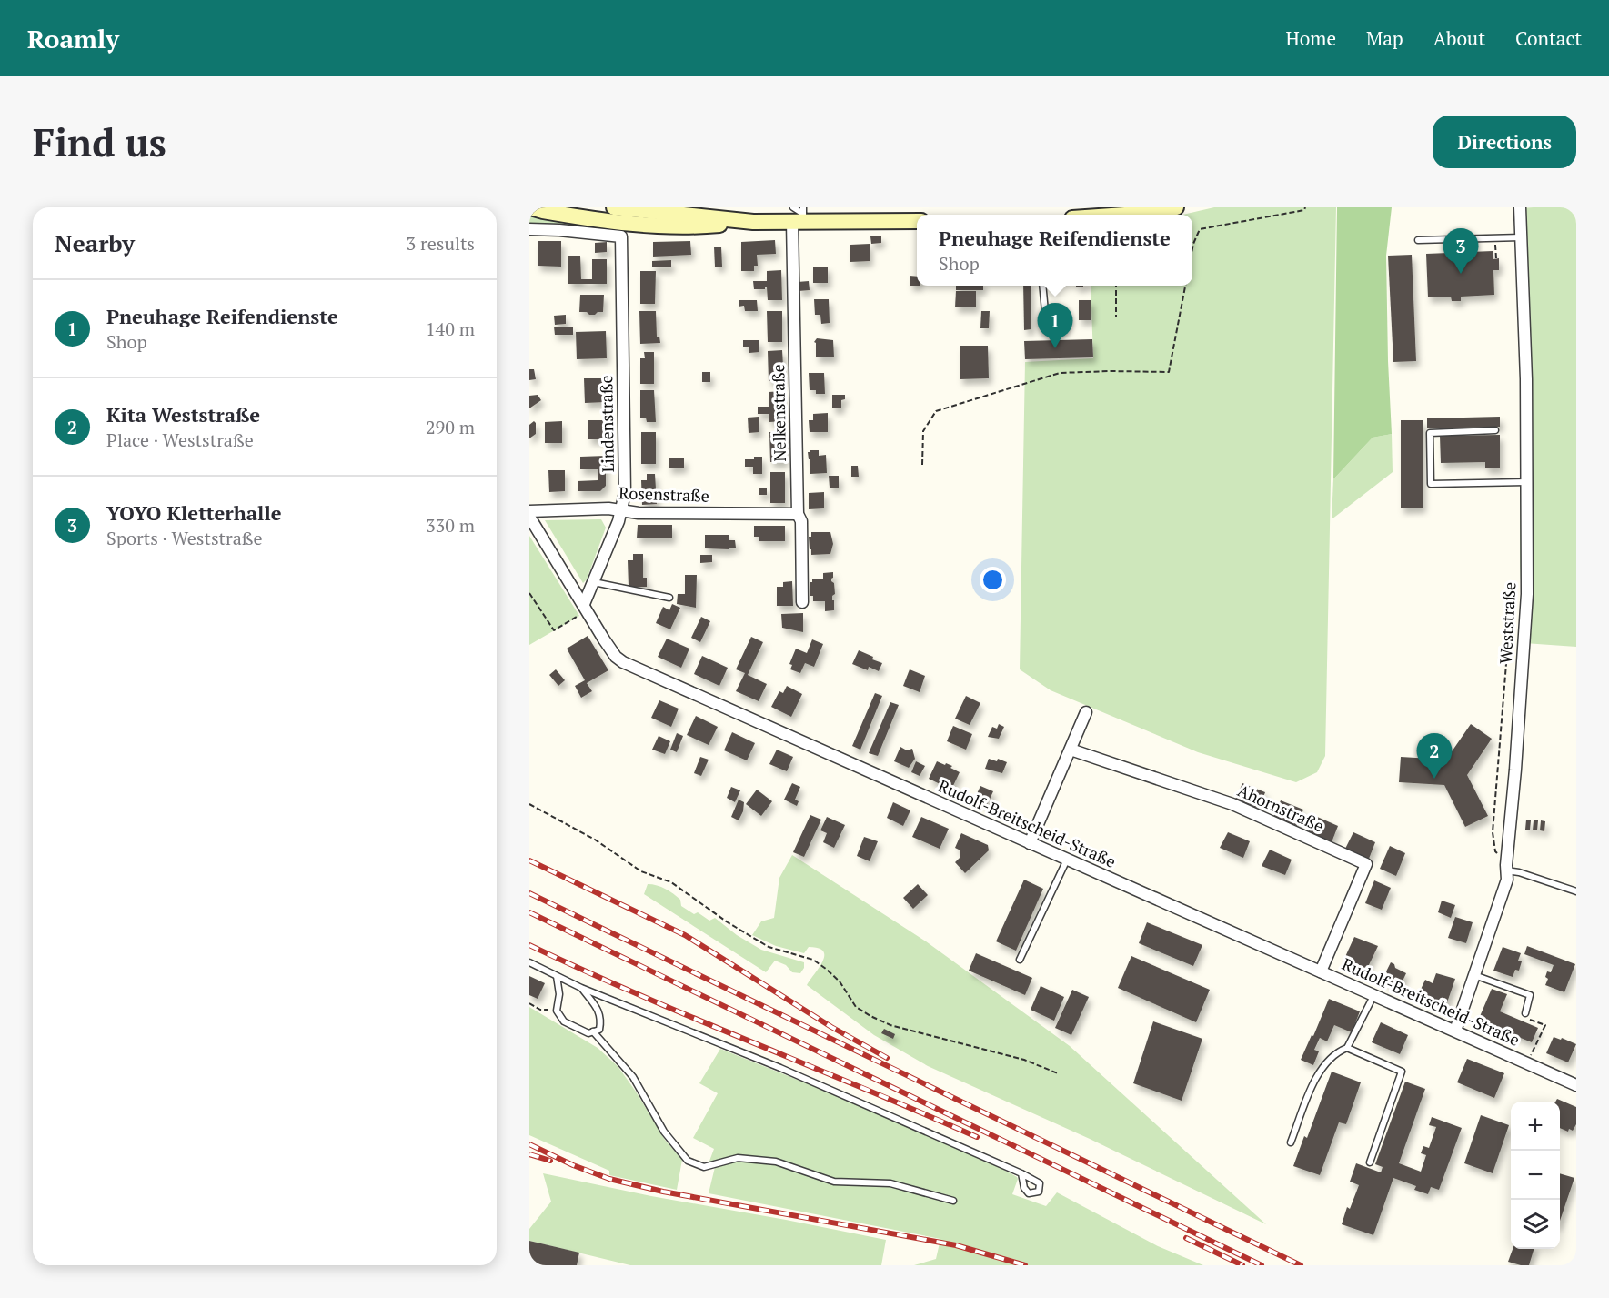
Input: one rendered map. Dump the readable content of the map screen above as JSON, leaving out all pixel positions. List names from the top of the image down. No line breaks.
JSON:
{"streets":{"street":["Nelkenstraße","Lindenstraße","Rosenstraße","Weststraße","Ahornstraße","Rudolf-Breitscheid-Straße"]},"crossings":[["Nelkenstraße","Rosenstraße"],["Lindenstraße","Rosenstraße"],["Lindenstraße","Rudolf-Breitscheid-Straße"],["Weststraße","Rudolf-Breitscheid-Straße"],["Ahornstraße","Rudolf-Breitscheid-Straße"]],"page":{"header":"Roamly","nav":["Home","Map","About","Contact"],"buttons":"Directions","title":"Find us","heading":["Nearby","3 results"],"popup":["Pneuhage Reifendienste","Shop"],"pins":["3","1","2"],"list":[{"mark":"1","name":"Pneuhage Reifendienste","note":"Shop","value":"140 m"},{"mark":"2","name":"Kita Weststraße","note":"Place · Weststraße","value":"290 m"},{"mark":"3","name":"YOYO Kletterhalle","note":"Sports · Weststraße","value":"330 m"}],"map_buttons":["+","−"]}}
